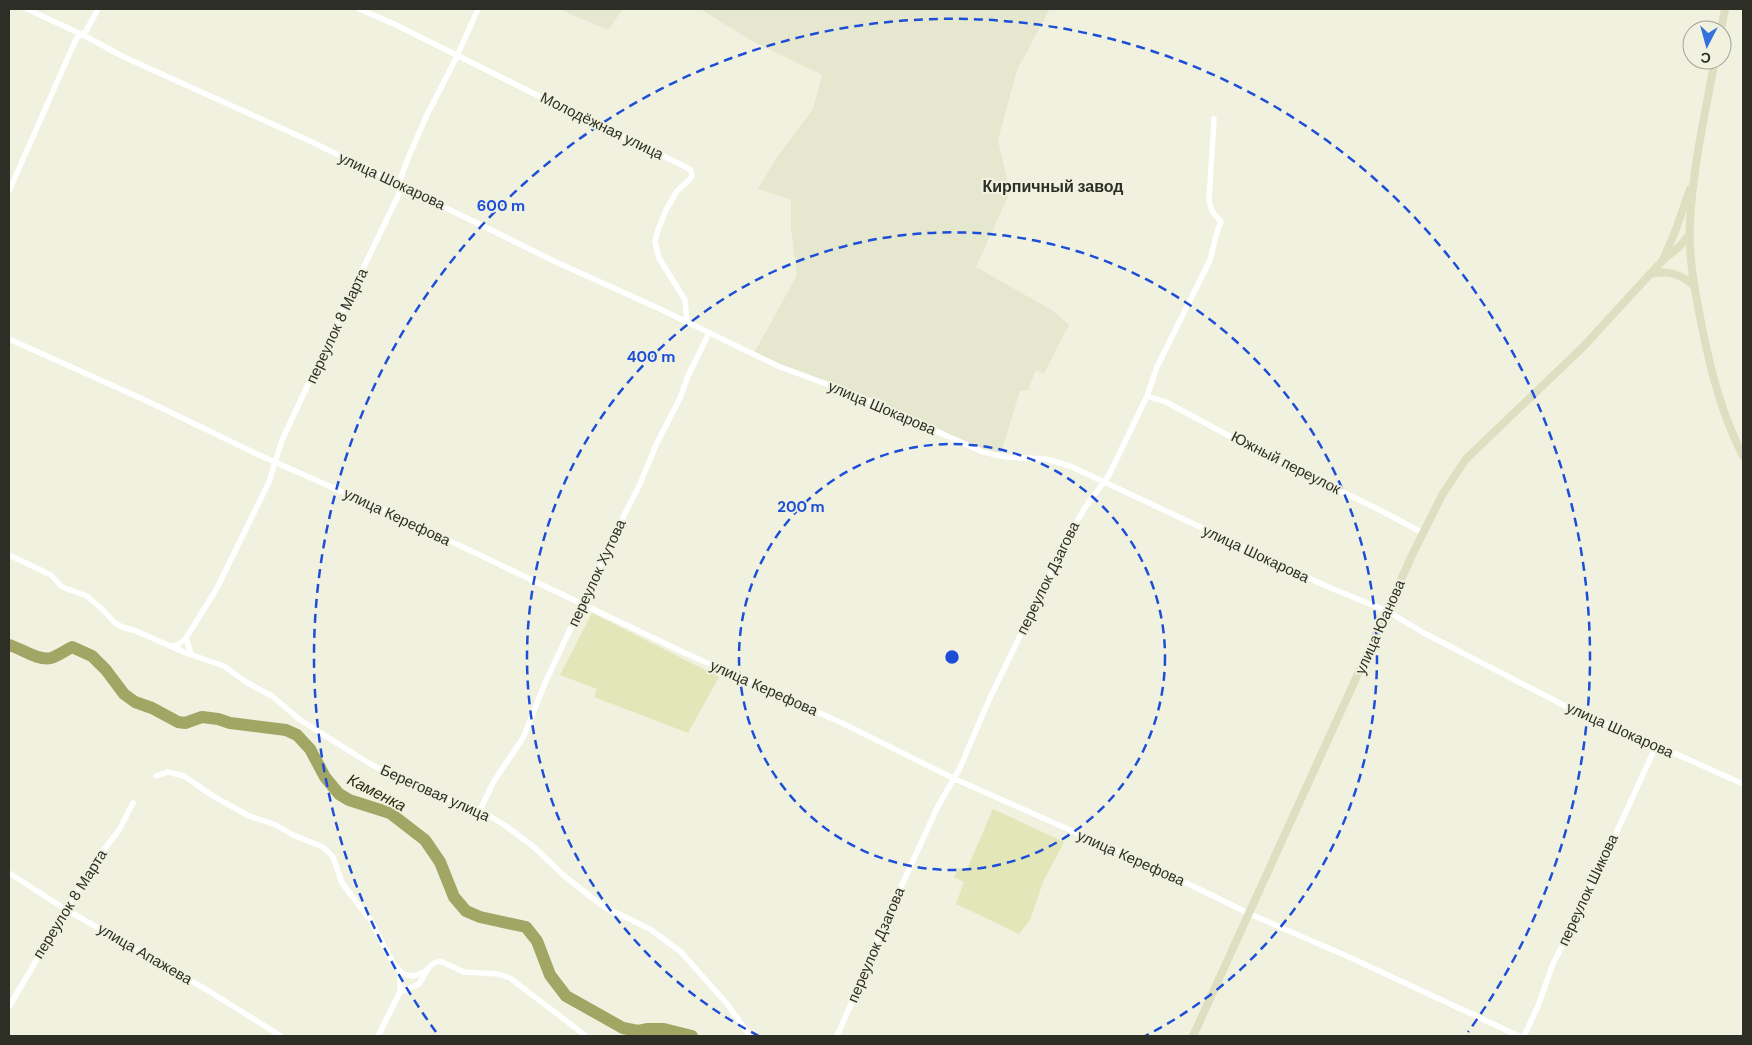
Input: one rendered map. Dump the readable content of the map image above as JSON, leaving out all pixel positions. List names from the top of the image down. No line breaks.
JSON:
{"streets":{"street":["Молодёжная улица","улица Шокарова","переулок 8 Марта","Южный переулок","улица Керефова","переулок Хутова","переулок Дзагова","улица Юанова","Береговая улица","переулок Шикова","улица Апажева"]},"crossings":[["Молодёжная улица","улица Шокарова"],["Молодёжная улица","переулок 8 Марта"],["улица Шокарова","переулок 8 Марта"],["улица Шокарова","переулок Хутова"],["улица Шокарова","переулок Дзагова"],["улица Шокарова","улица Юанова"],["улица Шокарова","переулок Шикова"],["переулок 8 Марта","улица Керефова"],["переулок 8 Марта","улица Апажева"],["Южный переулок","переулок Дзагова"],["Южный переулок","улица Юанова"],["улица Керефова","переулок Хутова"],["улица Керефова","переулок Дзагова"],["улица Керефова","улица Юанова"],["переулок Хутова","Береговая улица"]],"districts":["Кирпичный завод"],"water":["Каменка"],"north":"bottom","rings":["600 m","400 m","200 m"]}
